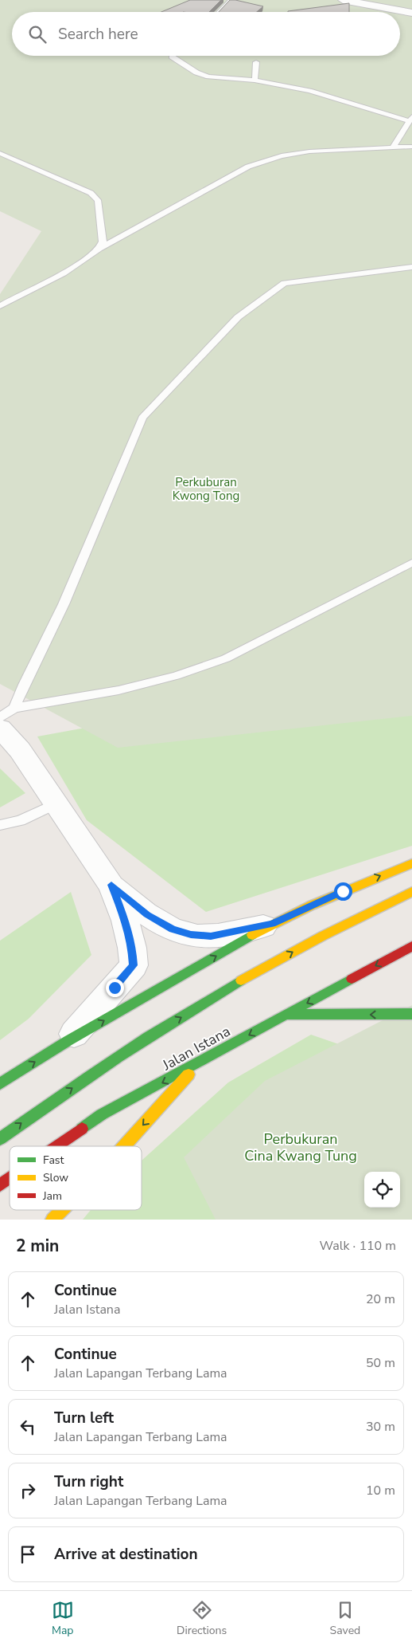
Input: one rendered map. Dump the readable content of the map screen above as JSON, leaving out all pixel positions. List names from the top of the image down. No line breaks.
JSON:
{"streets":{"main road":["Jalan Istana"]},"parks":["Perkuburan Kwong Tong","Perbukuran Cina Kwang Tung"],"legend":["Fast","Slow","Jam"],"page":{"search":"Search here","heading":["2 min","Walk · 110 m"],"list":[["Continue","Jalan Istana","20 m"],["Continue","Jalan Lapangan Terbang Lama","50 m"],["Turn left","Jalan Lapangan Terbang Lama","30 m"],["Turn right","Jalan Lapangan Terbang Lama","10 m"],"Arrive at destination"],"nav":["Map","Directions","Saved"]}}
